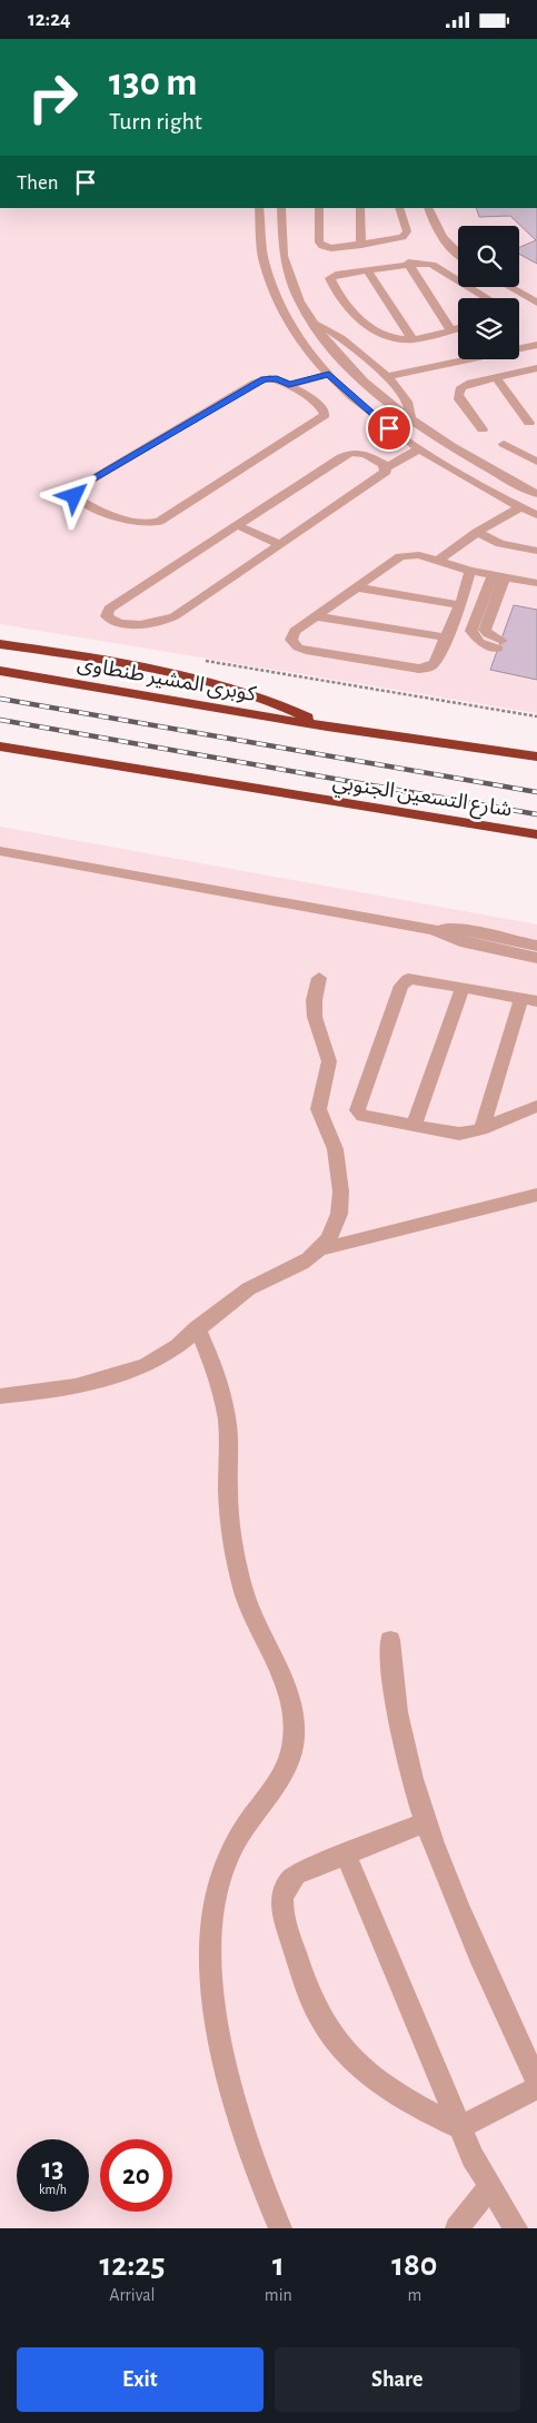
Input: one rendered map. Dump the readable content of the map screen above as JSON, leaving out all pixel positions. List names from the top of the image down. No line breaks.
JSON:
{"streets":{"highway":["كوبرى المشير طنطاوى","شارع التسعين الجنوبي"]},"page":{"status":"12:24","turn":["130 m","Turn right"],"then":"Then","speed":"13 km/h","limit":"20","eta":["12:25","Arrival","1","min","180","m"],"buttons":["Exit","Share"]}}
